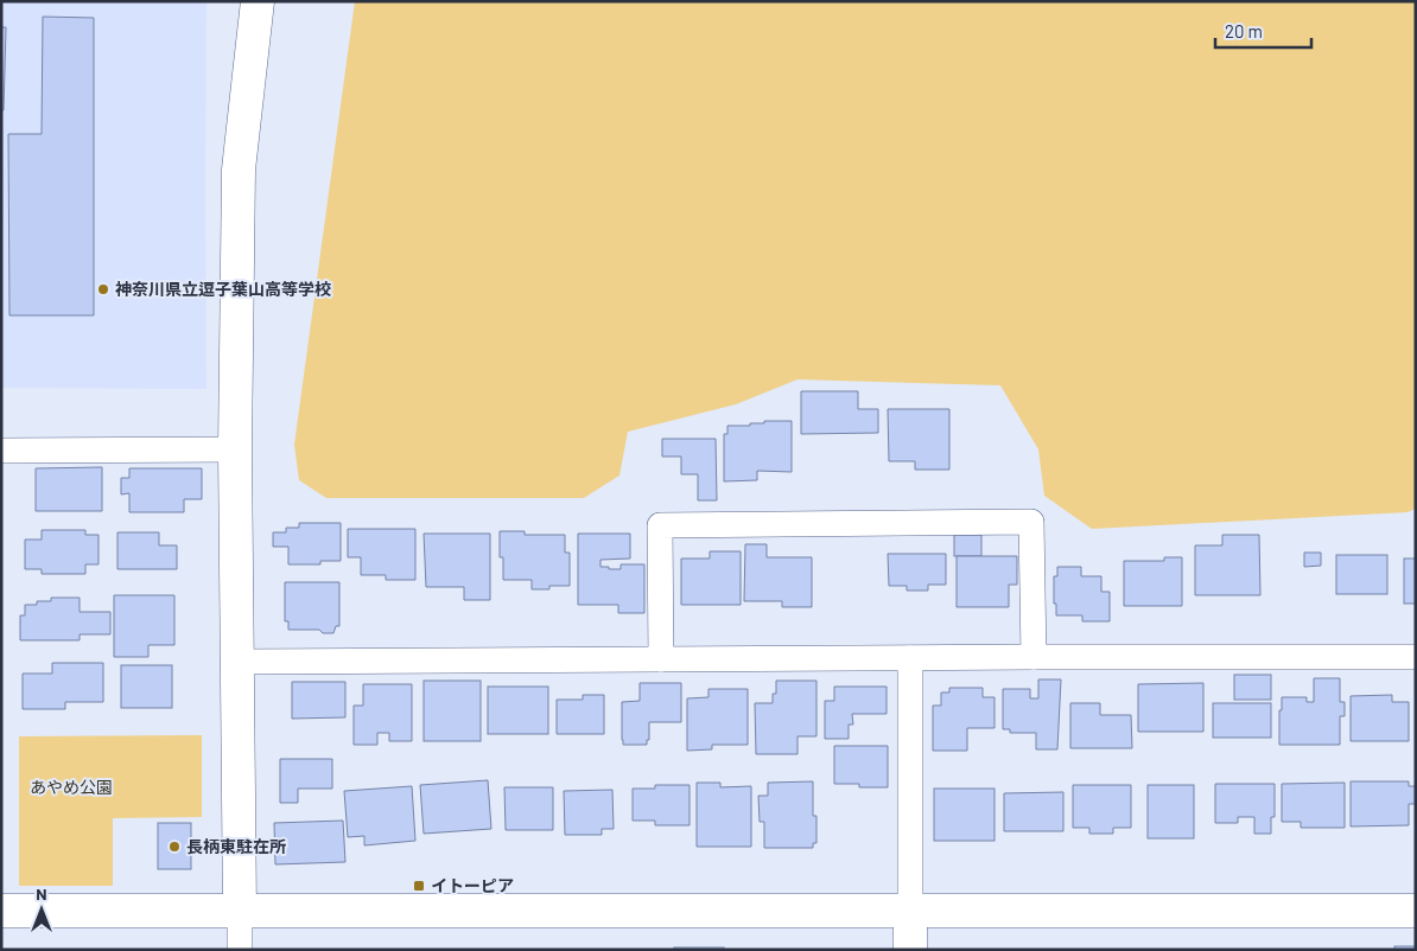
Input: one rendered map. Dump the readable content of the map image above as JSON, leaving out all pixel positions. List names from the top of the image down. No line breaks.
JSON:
{"parks":["あやめ公園"],"places":{"other":["神奈川県立逗子葉山高等学校","長柄東駐在所"],"transit":["イトーピア"]},"scale_bar":"20 m","north":"top"}
